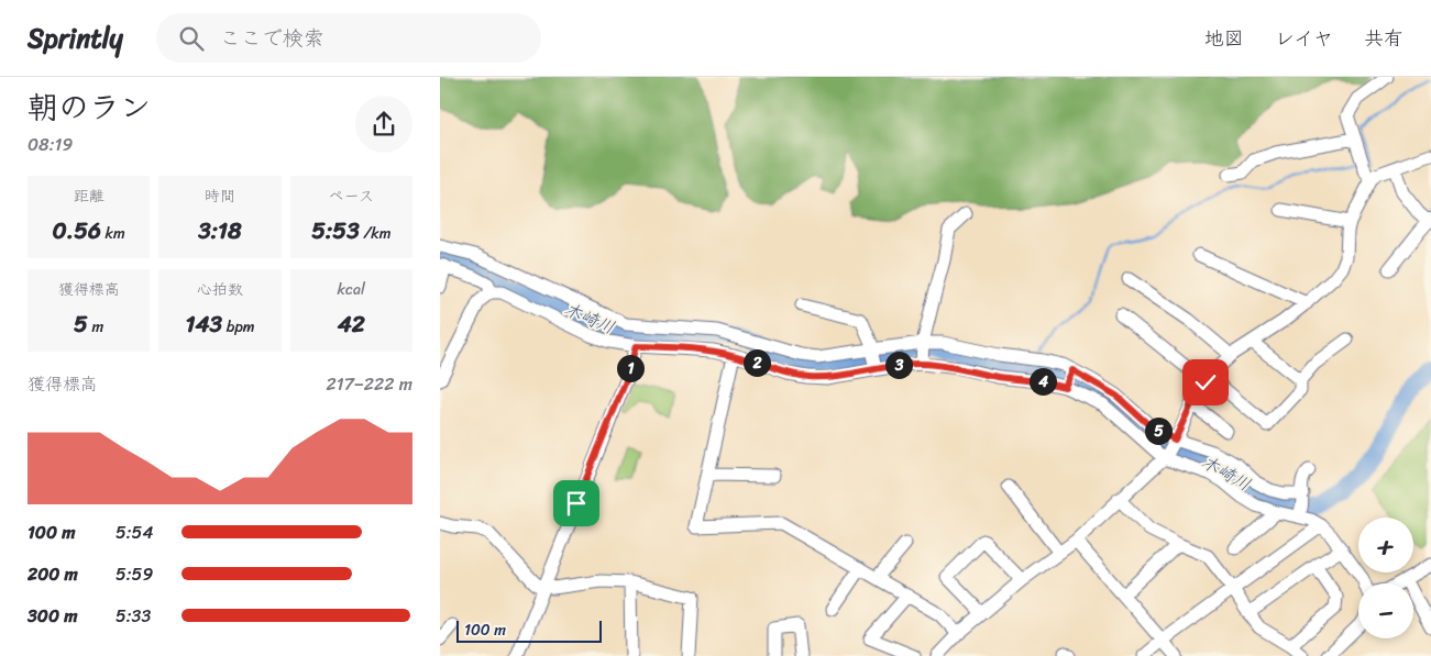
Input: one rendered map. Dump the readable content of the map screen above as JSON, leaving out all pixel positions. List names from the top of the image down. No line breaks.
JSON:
{"water":["木崎川"],"scale_bar":"100 m","page":{"header":"Sprintly","search":"ここで検索","nav":["地図","レイヤ","共有"],"heading":["朝のラン","08:19"],"stats":[["距離","0.56 km"],["時間","3:18"],["ペース","5:53 /km"],["獲得標高","5 m"],["心拍数","143 bpm"],["kcal","42"]],"pins":["2","3","1","4","5"],"chart":["獲得標高","217–222 m"],"list":[{"name":"100 m","note":"5:54"},{"name":"200 m","note":"5:59"},{"name":"300 m","note":"5:33"}],"map_buttons":["+","−"],"scale":"100 m"}}
